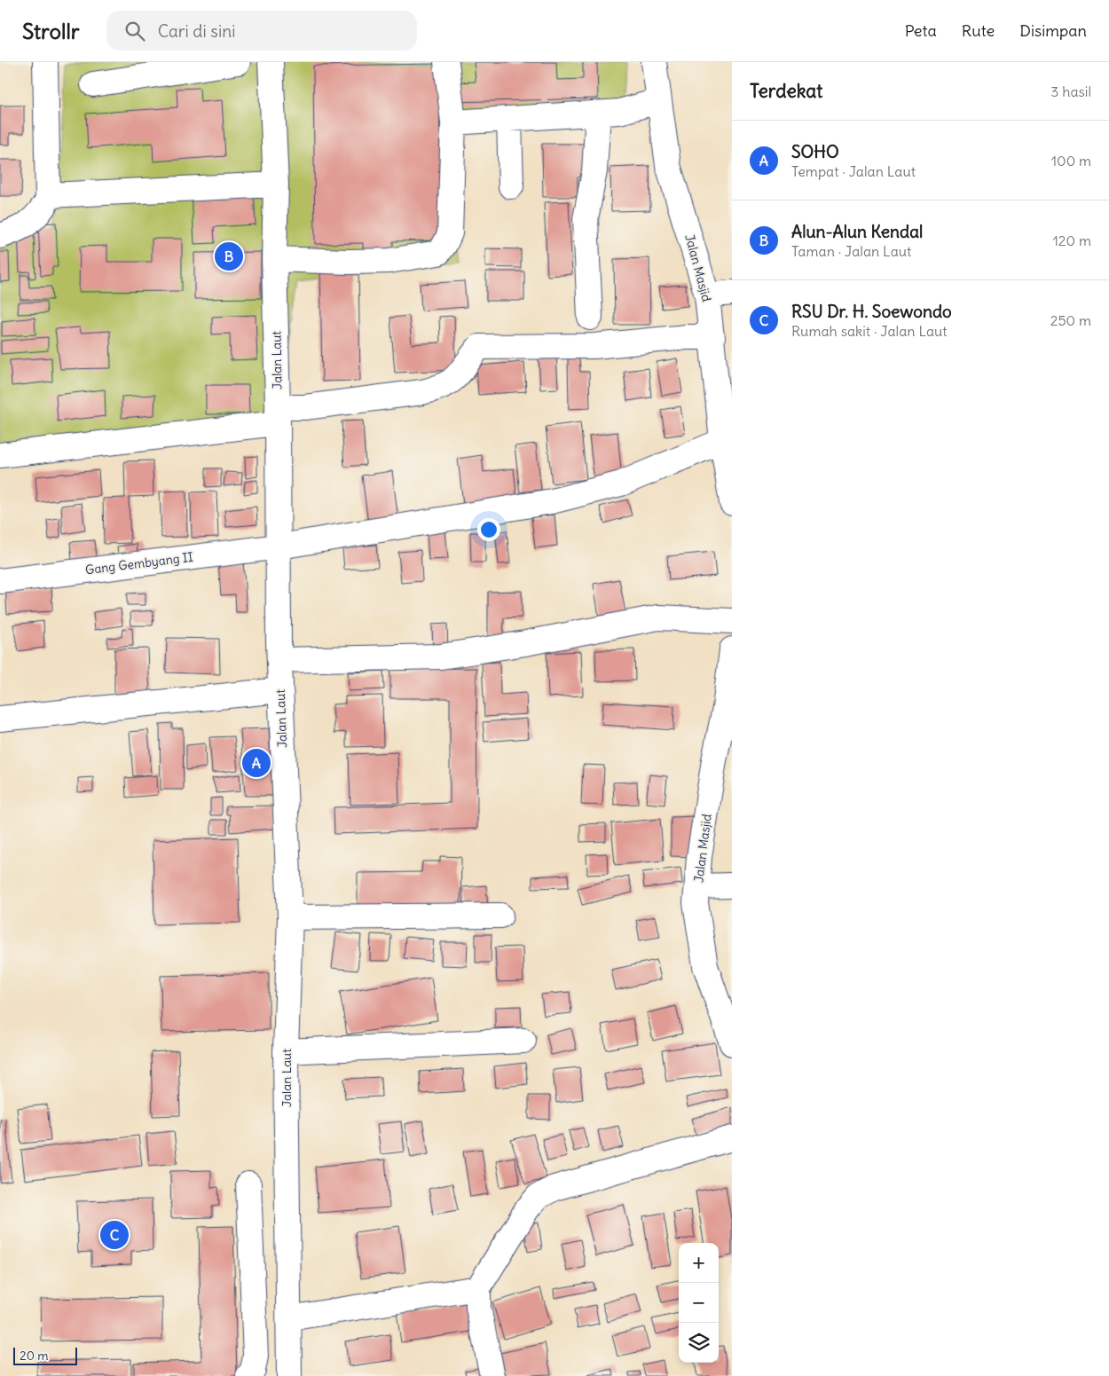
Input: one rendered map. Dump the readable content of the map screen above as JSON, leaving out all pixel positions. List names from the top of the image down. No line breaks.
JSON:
{"streets":{"street":["Jalan Masjid","Jalan Laut","Gang Gembyang II"]},"crossings":[["Jalan Masjid","Gang Gembyang II"],["Jalan Laut","Gang Gembyang II"]],"scale_bar":"20 m","page":{"header":"Strollr","search":"Cari di sini","nav":["Peta","Rute","Disimpan"],"heading":["Terdekat","3 hasil"],"list":[{"mark":"A","name":"SOHO","note":"Tempat · Jalan Laut","value":"100 m"},{"mark":"B","name":"Alun-Alun Kendal","note":"Taman · Jalan Laut","value":"120 m"},{"mark":"C","name":"RSU Dr. H. Soewondo","note":"Rumah sakit · Jalan Laut","value":"250 m"}],"pins":["B","A","C"],"map_buttons":["+","−"],"scale":"20 m"}}
